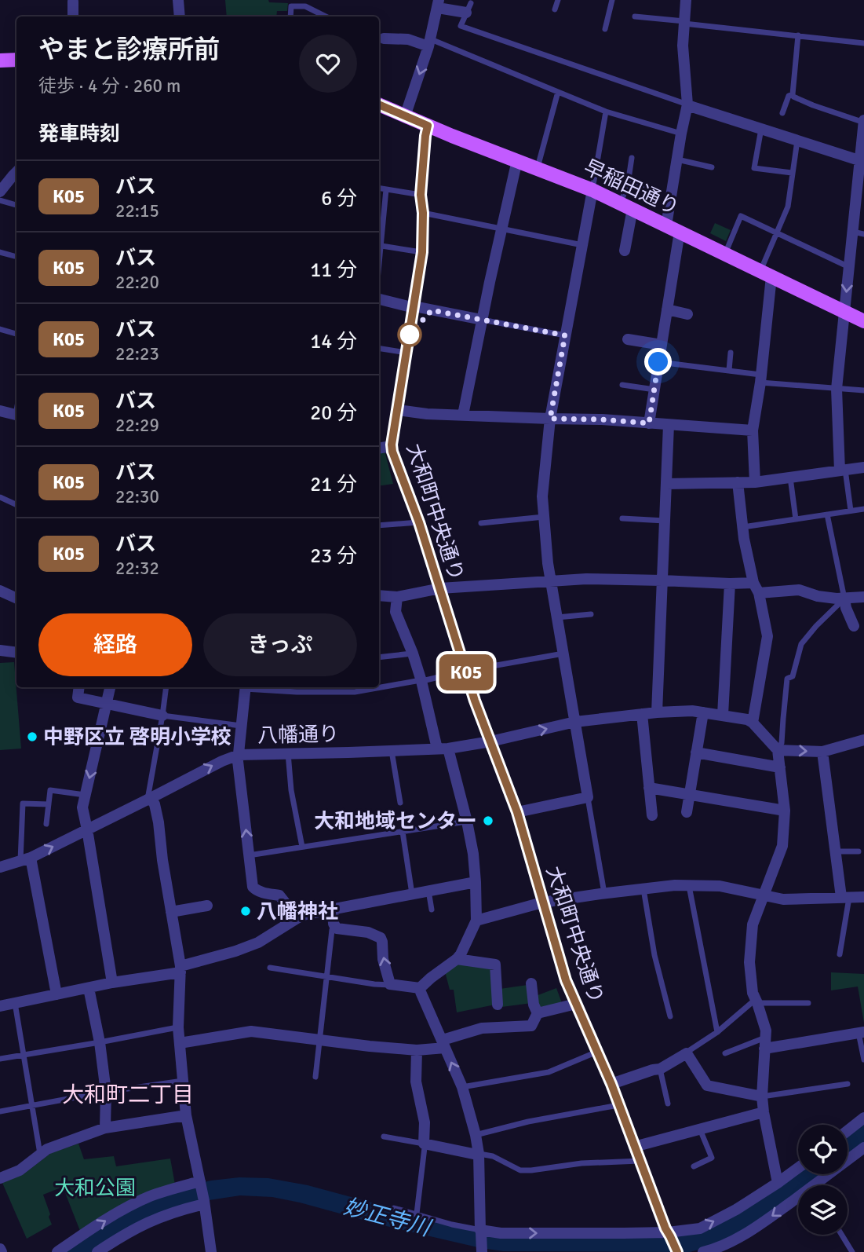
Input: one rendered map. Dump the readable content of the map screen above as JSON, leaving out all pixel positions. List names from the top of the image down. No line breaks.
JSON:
{"streets":{"main road":["早稲田通り"],"street":["大和町中央通り","八幡通り"]},"crossings":[["早稲田通り","大和町中央通り"],["大和町中央通り","八幡通り"]],"districts":["大和町二丁目"],"water":["妙正寺川"],"parks":["大和公園"],"places":["中野区立 啓明小学校","大和地域センター","八幡神社"],"lines":["bus line K05"],"page":{"on_map":"K05","heading":[["やまと診療所前","徒歩 · 4 分 · 260 m"],"発車時刻"],"list":[{"mark":"K05","name":"バス","note":"22:15","value":"6 分"},{"mark":"K05","name":"バス","note":"22:20","value":"11 分"},{"mark":"K05","name":"バス","note":"22:23","value":"14 分"},{"mark":"K05","name":"バス","note":"22:29","value":"20 分"},{"mark":"K05","name":"バス","note":"22:30","value":"21 分"},{"mark":"K05","name":"バス","note":"22:32","value":"23 分"}],"buttons":["経路","きっぷ"]}}
